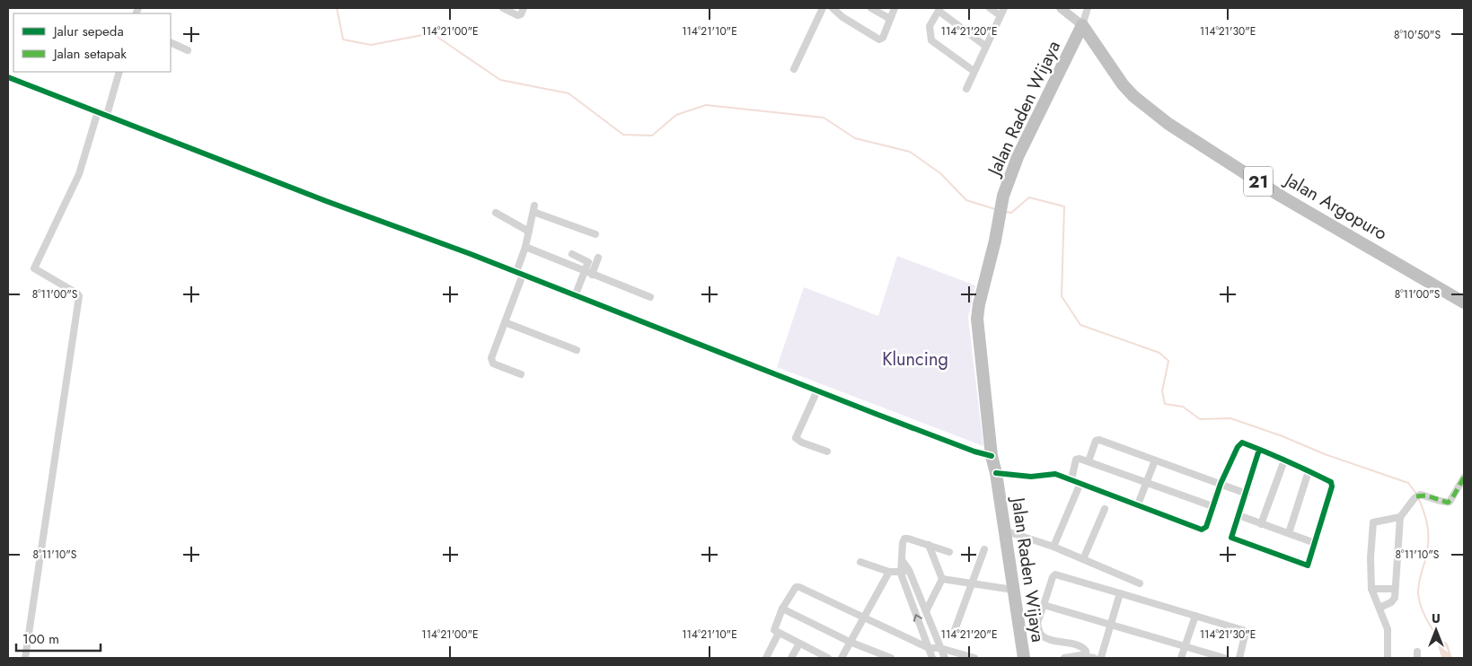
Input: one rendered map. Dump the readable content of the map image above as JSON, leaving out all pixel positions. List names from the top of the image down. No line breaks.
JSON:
{"streets":{"highway":["Jalan Raden Wijaya","21","Jalan Argopuro"]},"crossings":[["Jalan Raden Wijaya","Jalan Argopuro"]],"parks":["Kluncing"],"legend":["Jalur sepeda","Jalan setapak"],"scale_bar":"100 m","north":"top","coordinates":["114°21'00\"E","114°21'10\"E","114°21'20\"E","114°21'30\"E","8°10'50\"S","8°11'00\"S","8°11'10\"S"]}
